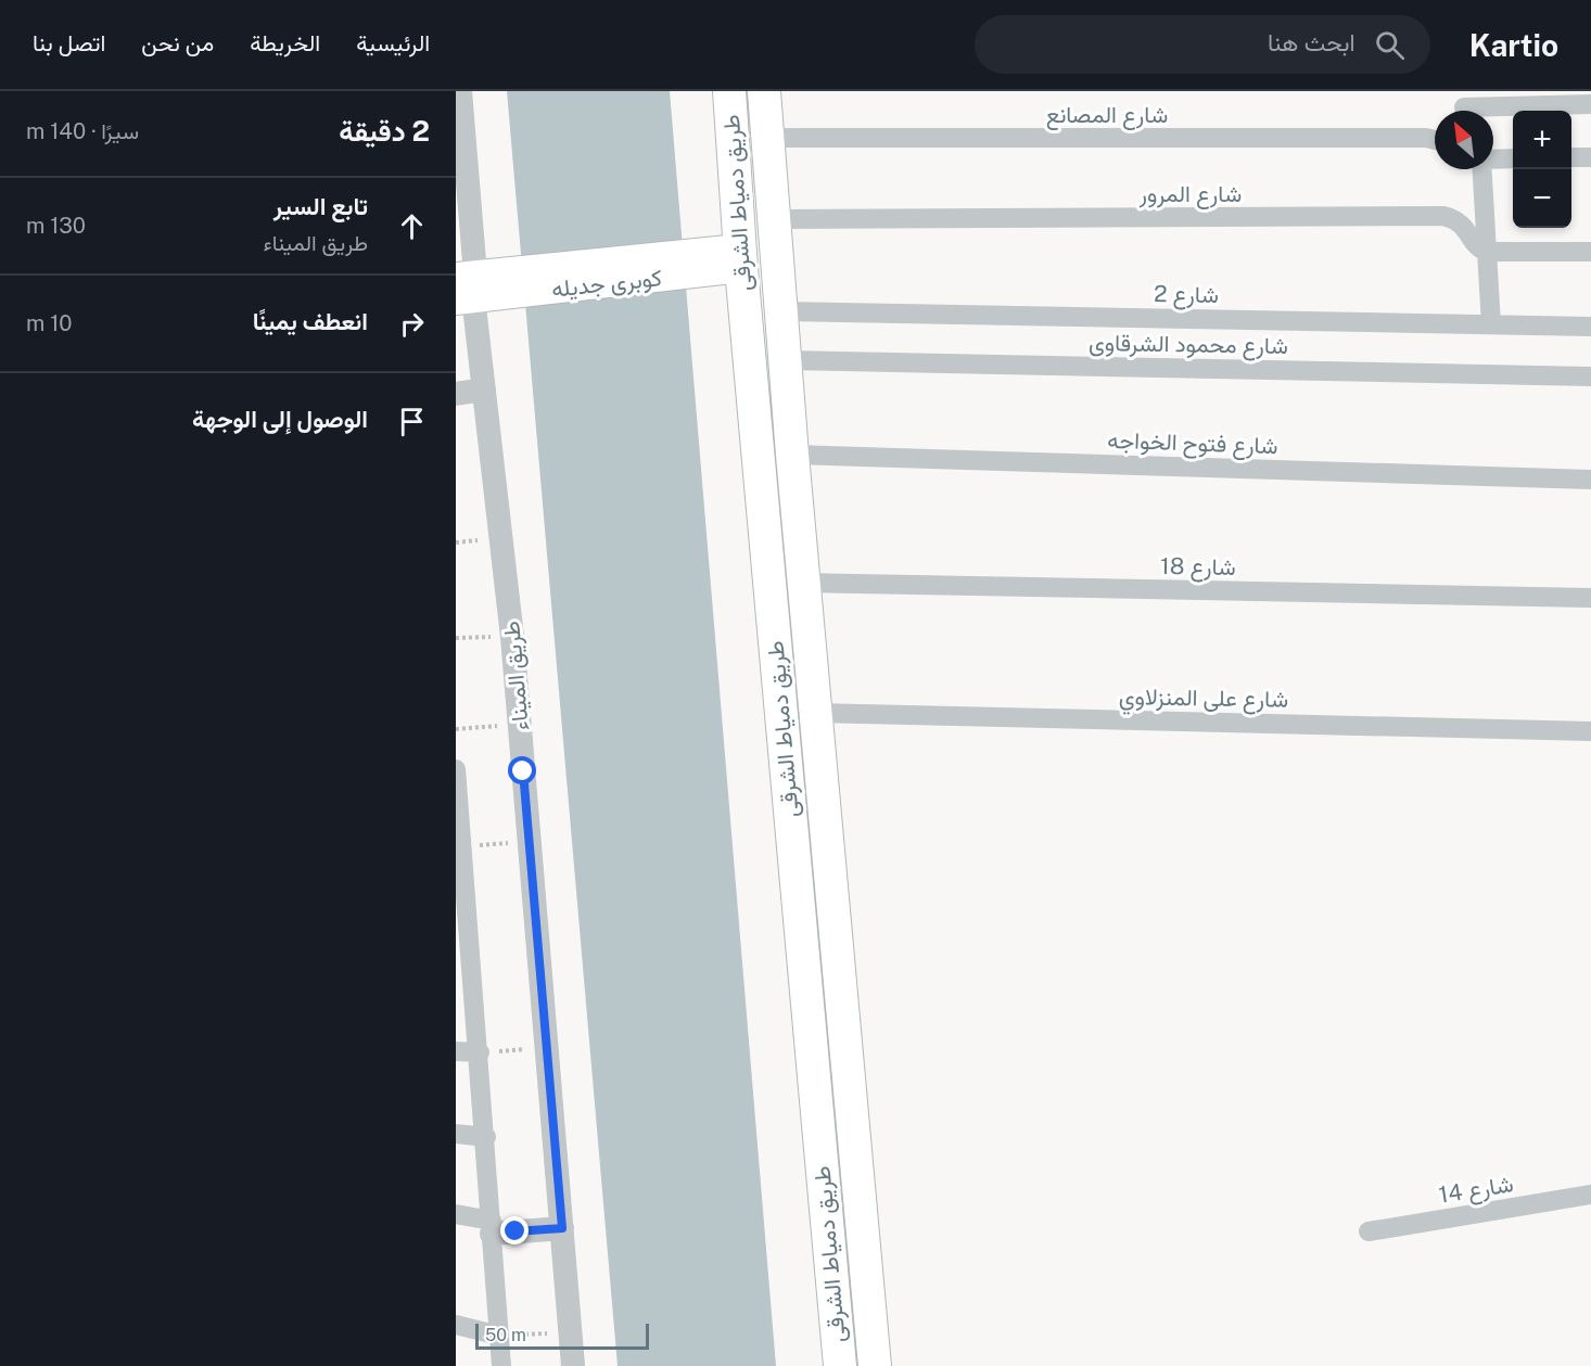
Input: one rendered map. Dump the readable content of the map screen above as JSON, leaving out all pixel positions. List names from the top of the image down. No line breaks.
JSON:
{"streets":{"highway":["طريق دمياط الشرقى"],"main road":["كوبرى جديله"],"street":["شارع المصانع","شارع المرور","شارع 2","شارع محمود الشرقاوى","شارع فتوح الخواجه","شارع 18","طريق الميناء","شارع على المنزلاوي","شارع 14"]},"crossings":[["شارع المصانع","طريق دمياط الشرقى"],["شارع المرور","طريق دمياط الشرقى"],["طريق دمياط الشرقى","كوبرى جديله"],["طريق دمياط الشرقى","شارع 2"],["طريق دمياط الشرقى","شارع محمود الشرقاوى"],["طريق دمياط الشرقى","شارع فتوح الخواجه"],["طريق دمياط الشرقى","شارع 18"],["طريق دمياط الشرقى","شارع على المنزلاوي"],["كوبرى جديله","طريق الميناء"]],"scale_bar":"50 m","north":"top left","page":{"header":"Kartio","search":"ابحث هنا","nav":["الرئيسية","الخريطة","من نحن","اتصل بنا"],"heading":["2 دقيقة","سيرًا · 140 m"],"map_buttons":["+","−"],"list":[["تابع السير","طريق الميناء","130 m"],["انعطف يمينًا","10 m"],"الوصول إلى الوجهة"],"scale":"50 m"}}
